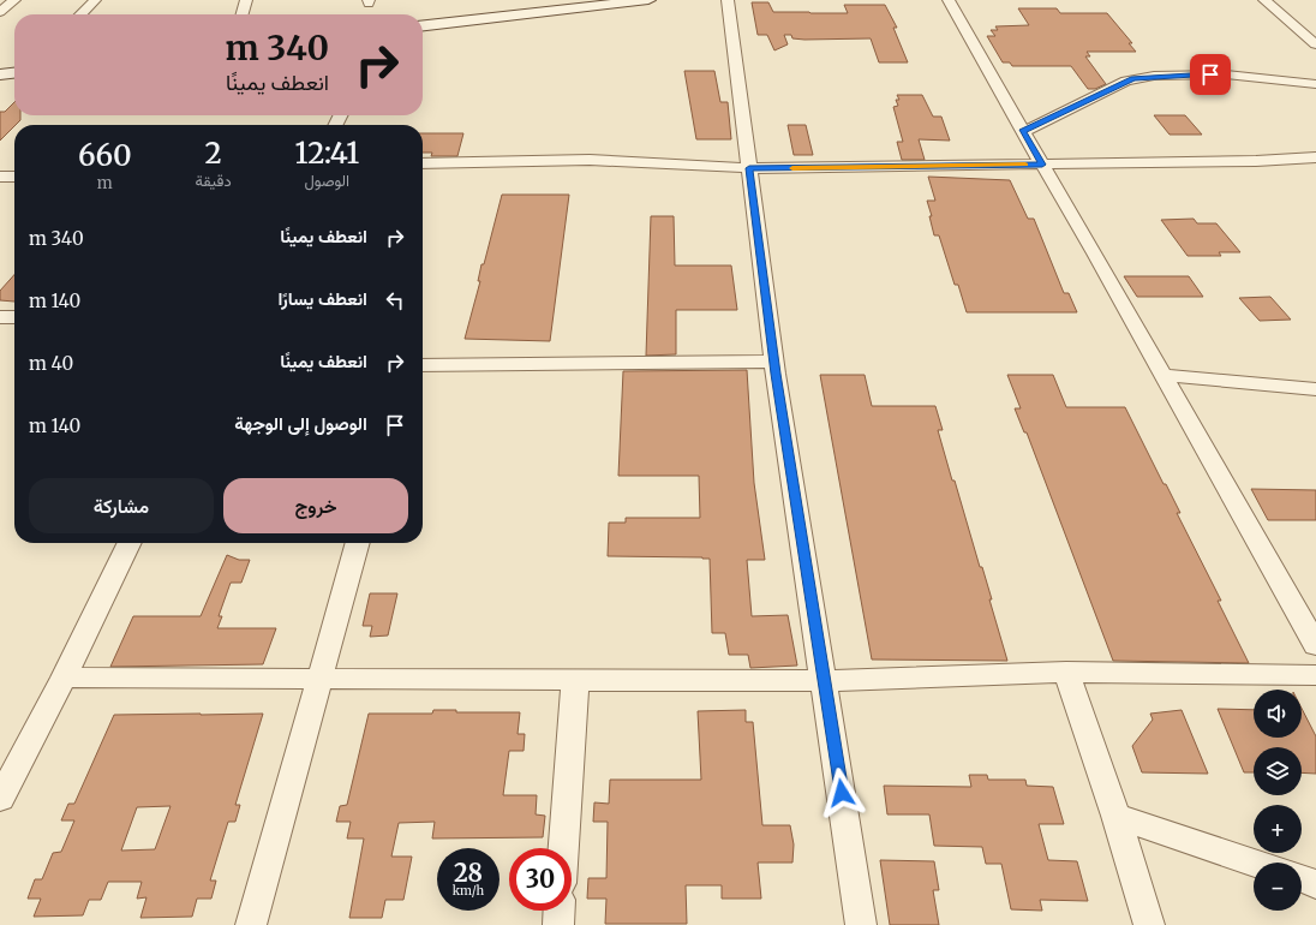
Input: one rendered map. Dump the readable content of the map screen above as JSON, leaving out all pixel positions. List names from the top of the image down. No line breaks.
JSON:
{"page":{"turn":["340 m","انعطف يمينًا"],"eta":["12:41","الوصول","2","دقيقة","660","m"],"list":[{"name":"انعطف يمينًا","value":"340 m"},{"name":"انعطف يسارًا","value":"140 m"},{"name":"انعطف يمينًا","value":"40 m"},{"name":"الوصول إلى الوجهة","value":"140 m"}],"buttons":["خروج","مشاركة"],"map_buttons":["+","−"],"speed":"28 km/h","limit":"30"}}
